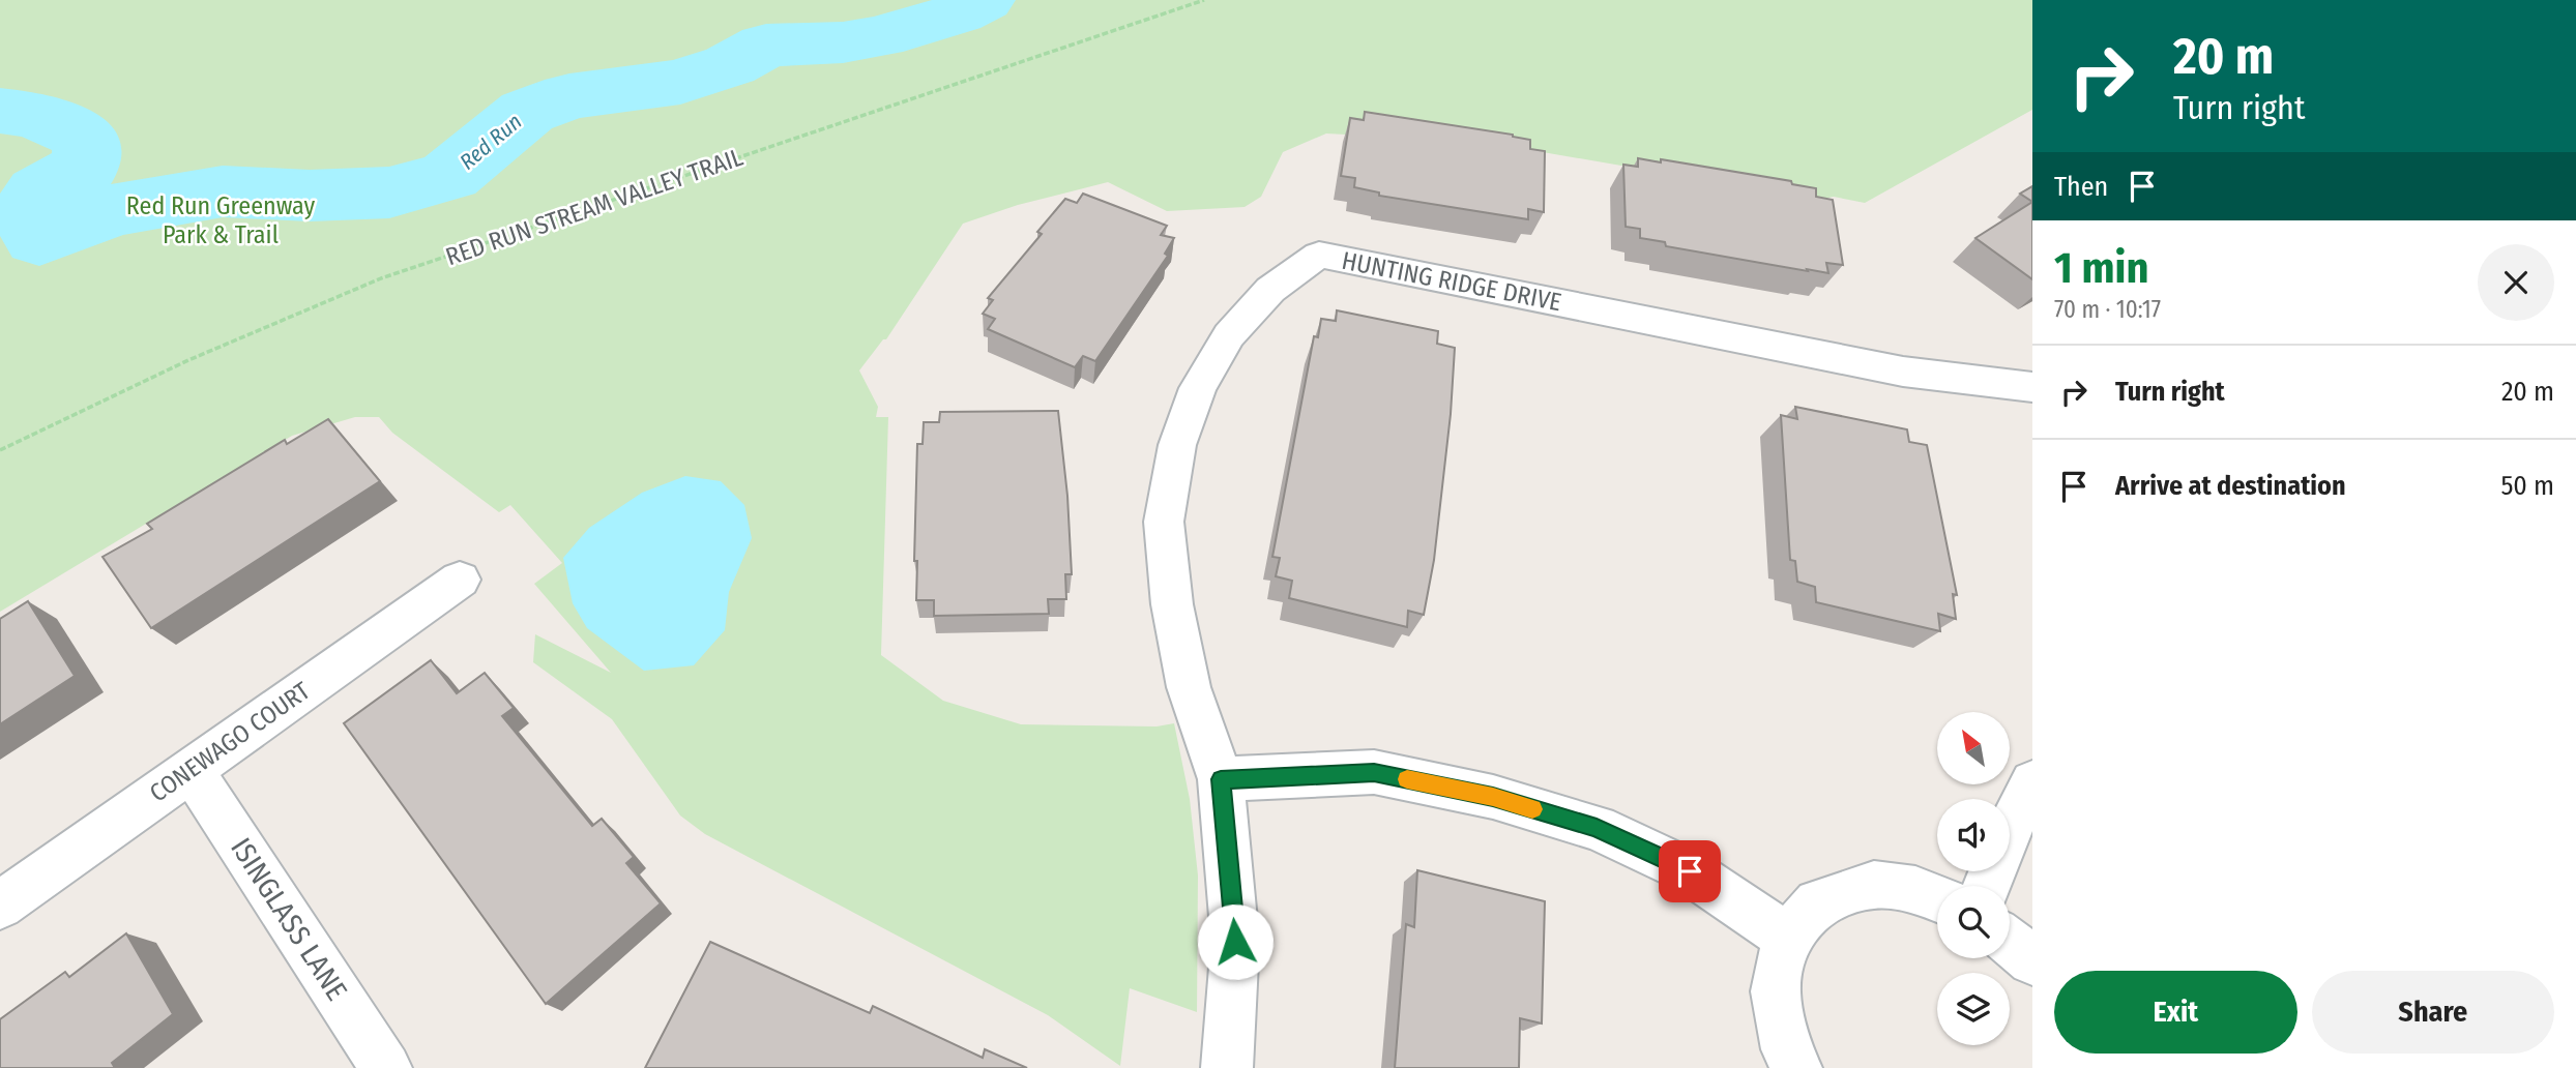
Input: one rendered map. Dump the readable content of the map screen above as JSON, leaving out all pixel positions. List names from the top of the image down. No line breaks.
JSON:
{"streets":{"street":["HUNTING RIDGE DRIVE","CONEWAGO COURT","ISINGLASS LANE"],"path":["RED RUN STREAM VALLEY TRAIL"]},"crossings":[["CONEWAGO COURT","ISINGLASS LANE"]],"water":["Red Run"],"parks":["Red Run Greenway Park & Trail"],"north":"top left","page":{"turn":["20 m","Turn right"],"then":"Then","heading":["1 min","70 m · 10:17"],"list":[{"name":"Turn right","value":"20 m"},{"name":"Arrive at destination","value":"50 m"}],"buttons":["Exit","Share"]}}
